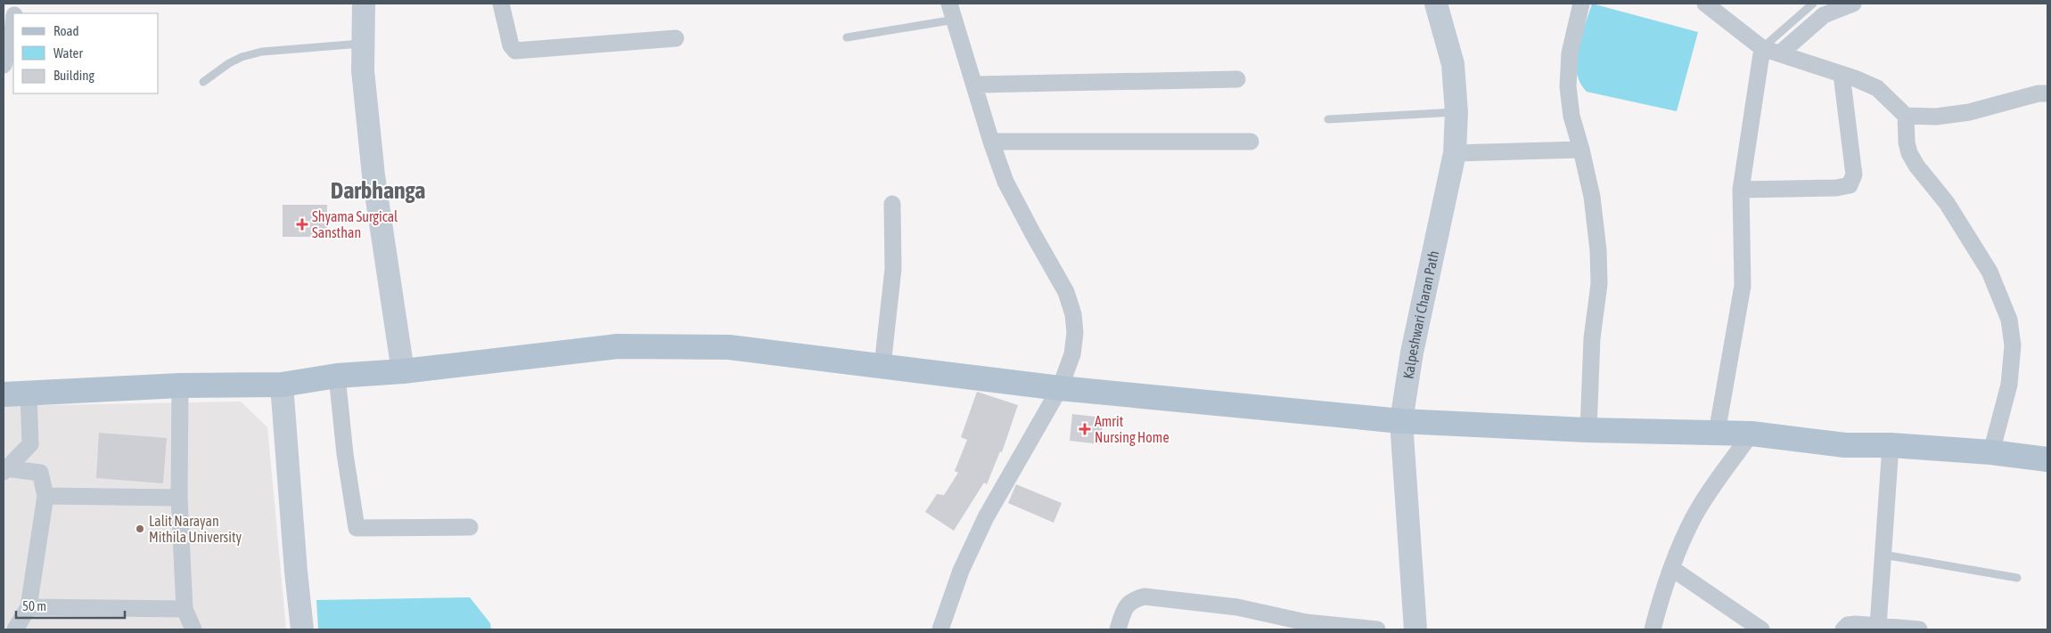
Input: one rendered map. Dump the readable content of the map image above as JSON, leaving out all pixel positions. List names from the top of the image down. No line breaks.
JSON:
{"streets":{"street":["Kalpeshwari Charan Path"]},"districts":["Darbhanga"],"places":{"health":["Shyama Surgical Sansthan","Amrit Nursing Home"],"other":["Lalit Narayan Mithila University"]},"legend":["Road","Water","Building"],"scale_bar":"50 m"}
